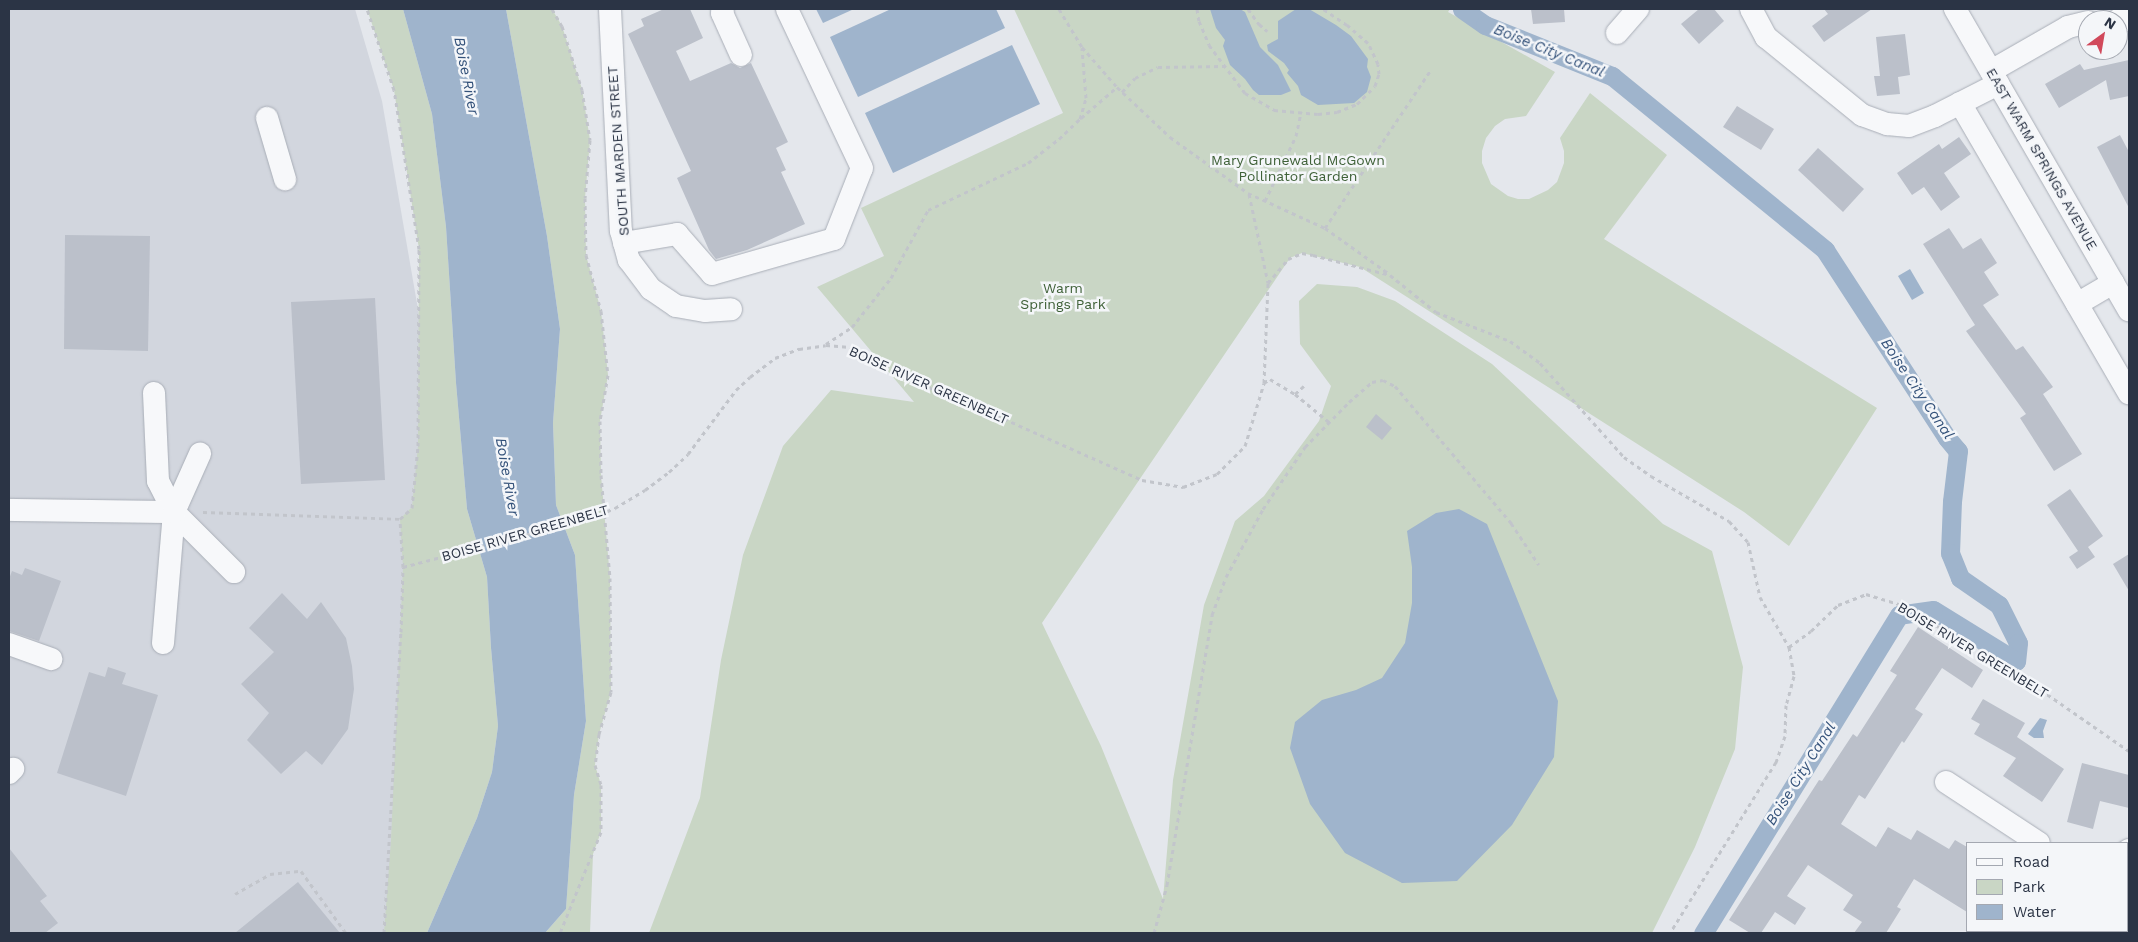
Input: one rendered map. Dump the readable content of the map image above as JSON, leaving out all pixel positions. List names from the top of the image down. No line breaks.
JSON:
{"streets":{"street":["SOUTH MARDEN STREET","EAST WARM SPRINGS AVENUE"],"path":["BOISE RIVER GREENBELT"]},"water":["Boise City Canal","Boise River"],"parks":["Mary Grunewald McGown Pollinator Garden","Warm Springs Park"],"legend":["Road","Park","Water"],"north":"top right"}
